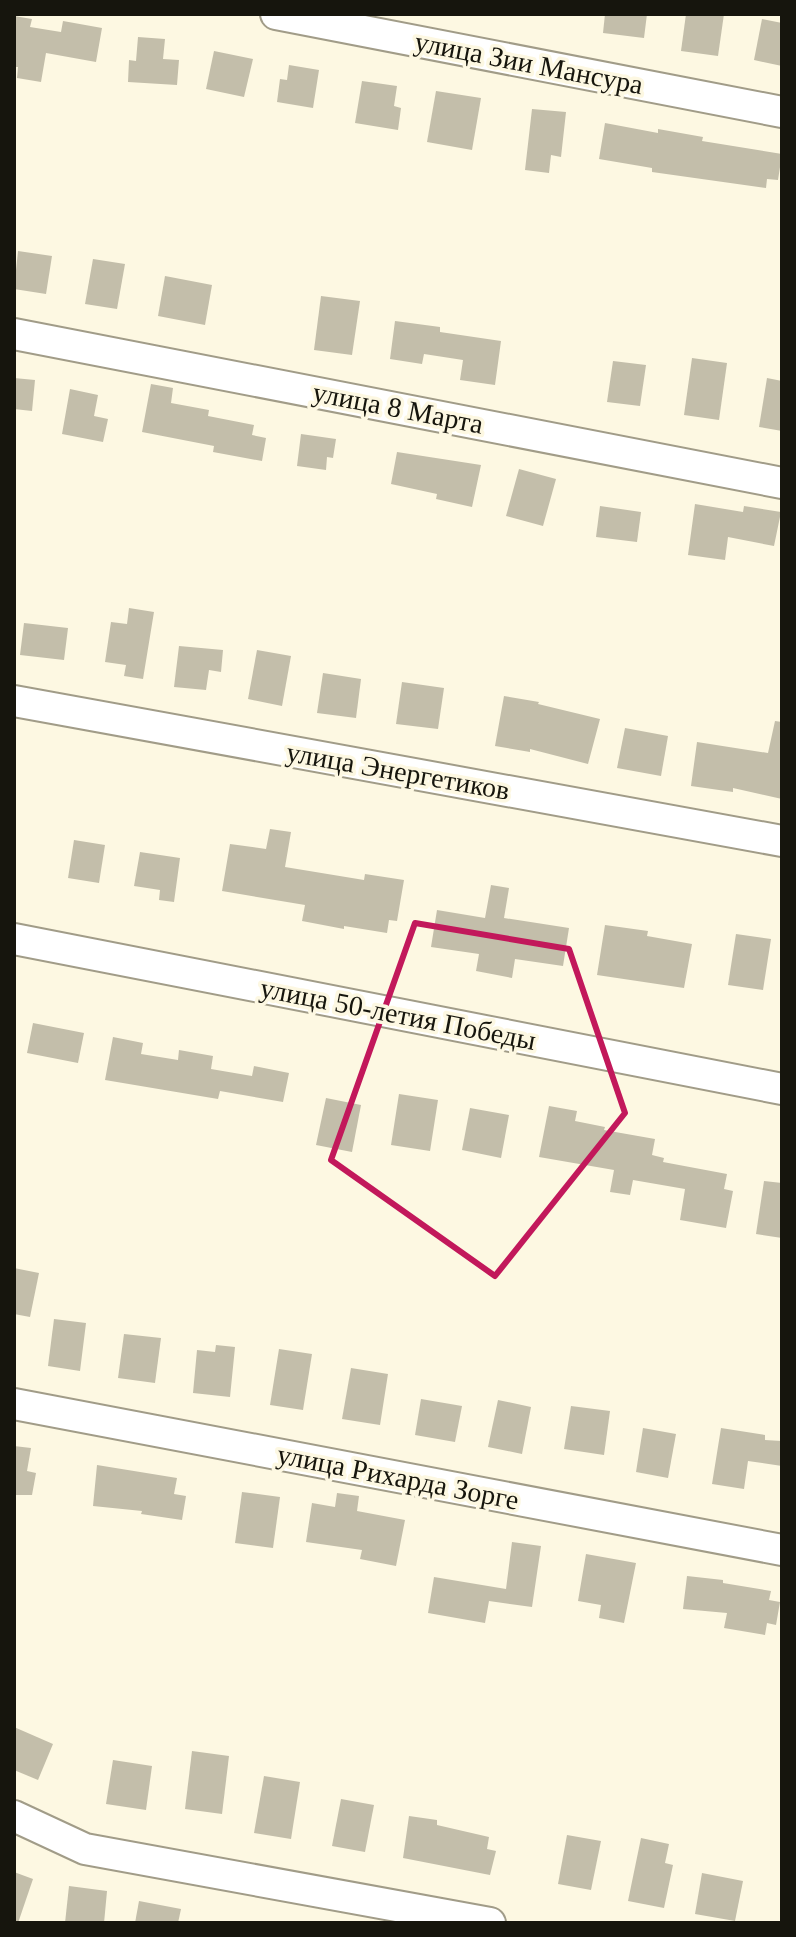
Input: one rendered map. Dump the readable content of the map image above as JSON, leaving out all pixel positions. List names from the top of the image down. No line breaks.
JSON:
{"streets":{"street":["улица Зии Мансура","улица 8 Марта","улица Энергетиков","улица 50-летия Победы","улица Рихарда Зорге"]}}
